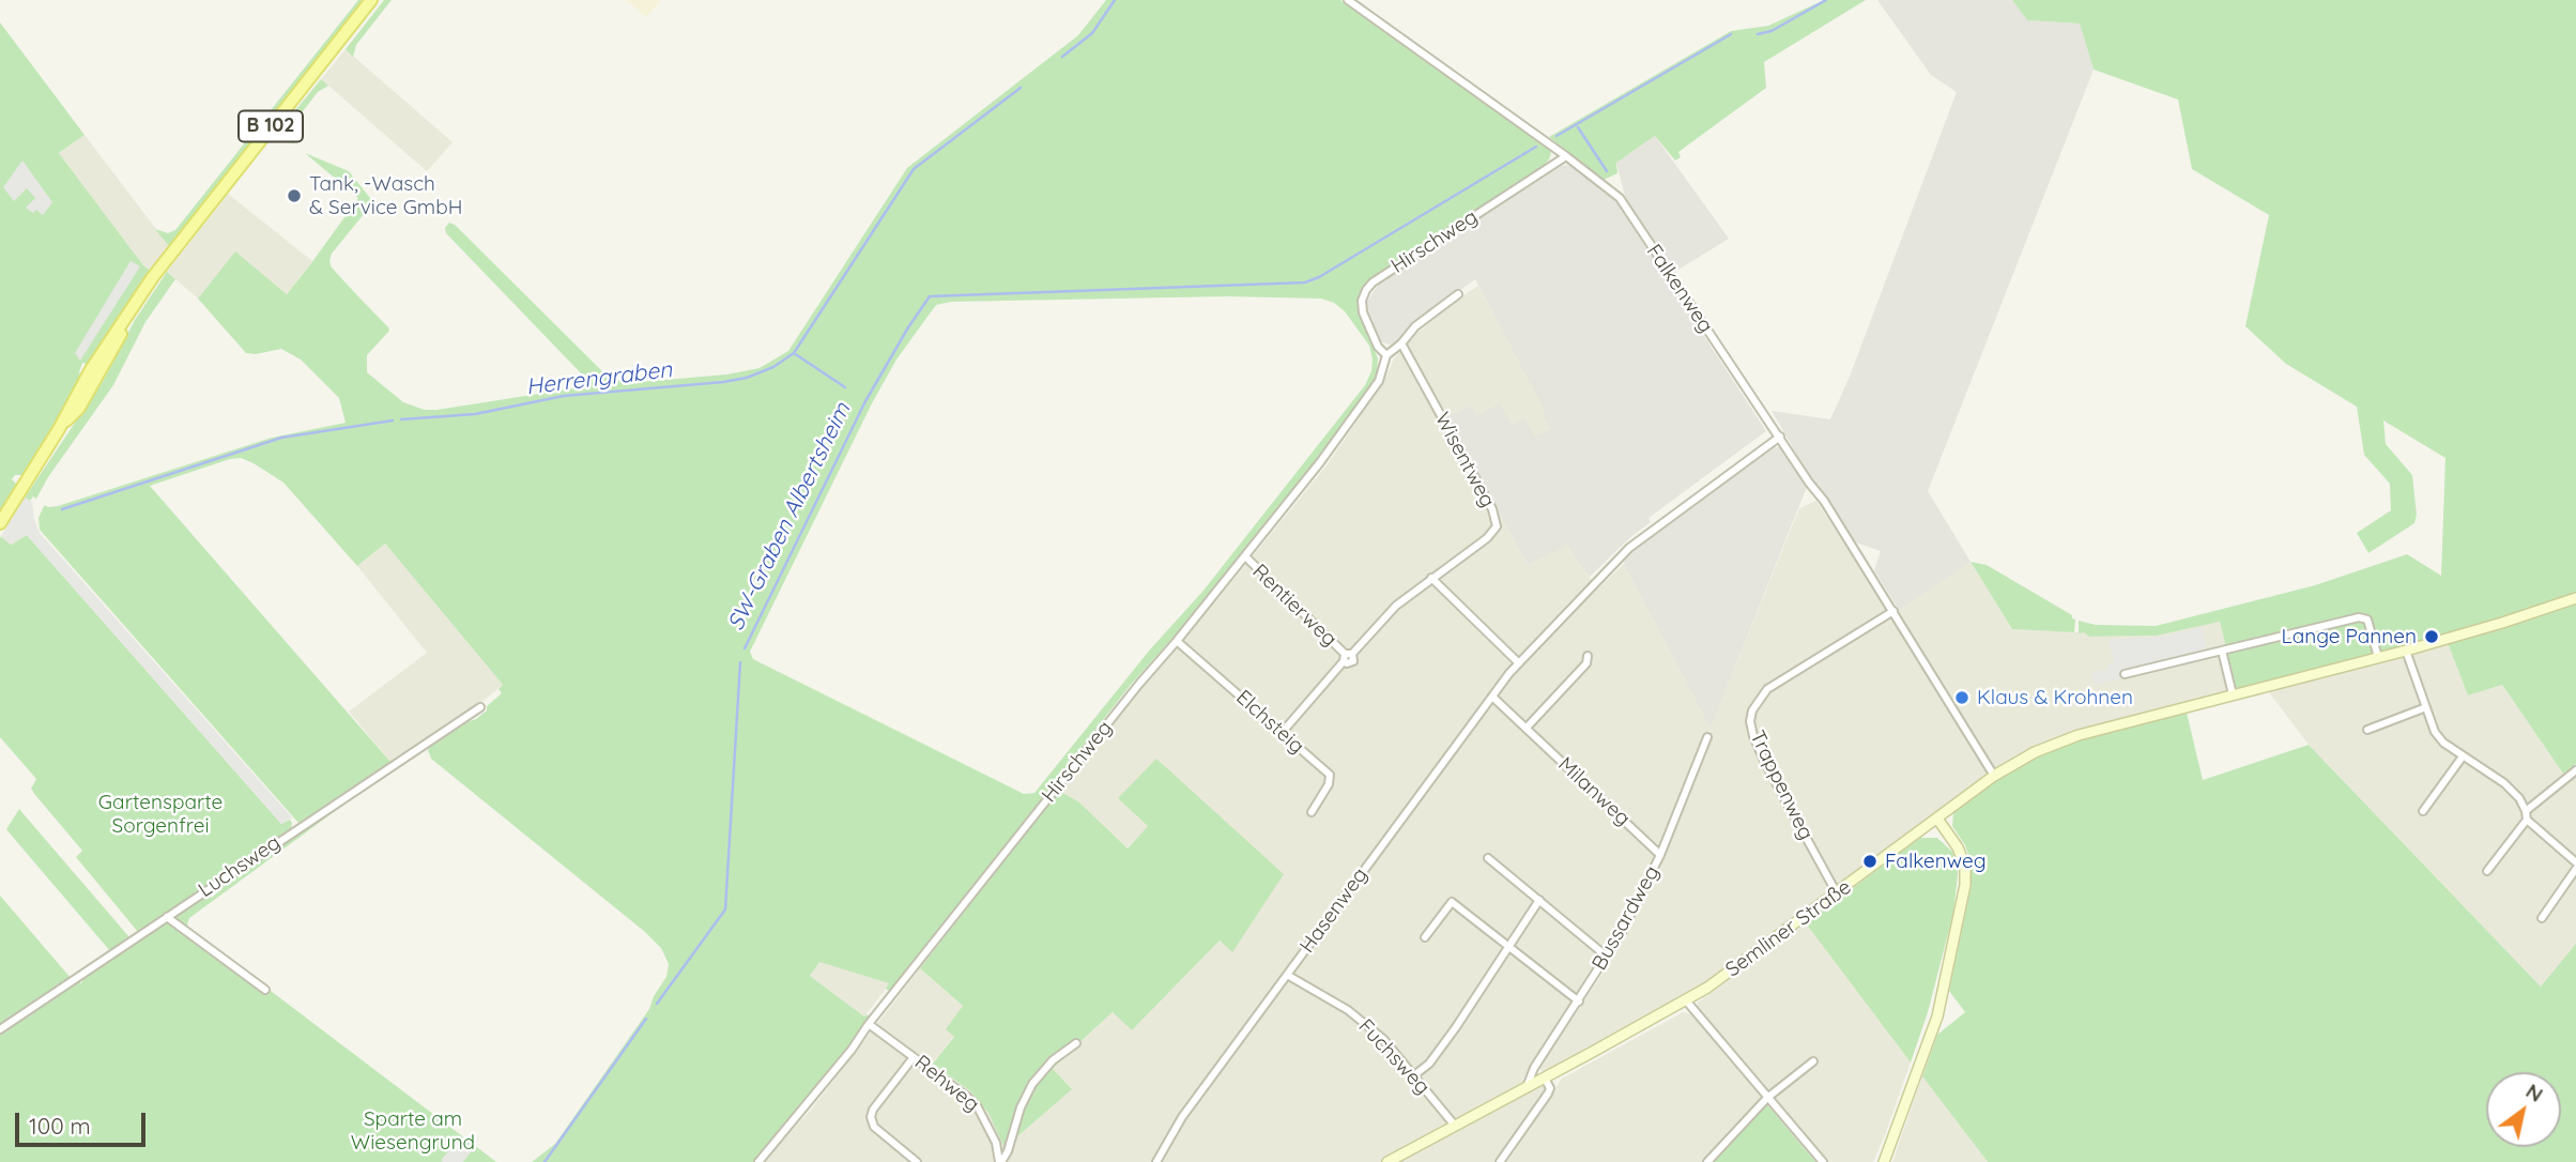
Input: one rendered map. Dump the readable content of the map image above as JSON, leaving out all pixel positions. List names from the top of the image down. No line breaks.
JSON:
{"streets":{"main road":["B 102"],"street":["Hirschweg","Falkenweg","Wisentweg","Rentierweg","Elchsteig","Trappenweg","Milanweg","Luchsweg","Hasenweg","Bussardweg","Semliner Straße","Fuchsweg","Rehweg"]},"crossings":[["Hirschweg","Falkenweg"],["Hirschweg","Rentierweg"],["Hirschweg","Elchsteig"],["Hirschweg","Rehweg"],["Falkenweg","Trappenweg"],["Falkenweg","Hasenweg"],["Falkenweg","Semliner Straße"],["Wisentweg","Rentierweg"],["Wisentweg","Elchsteig"],["Trappenweg","Semliner Straße"],["Milanweg","Hasenweg"],["Milanweg","Bussardweg"],["Hasenweg","Fuchsweg"],["Bussardweg","Semliner Straße"],["Semliner Straße","Fuchsweg"]],"water":["Herrengraben","SW-Graben Albertsheim"],"parks":["Gartensparte Sorgenfrei","Sparte am Wiesengrund"],"places":["Tank, -Wasch & Service GmbH","Lange Pannen","Klaus & Krohnen","Falkenweg"],"scale_bar":"100 m","north":"top right"}
